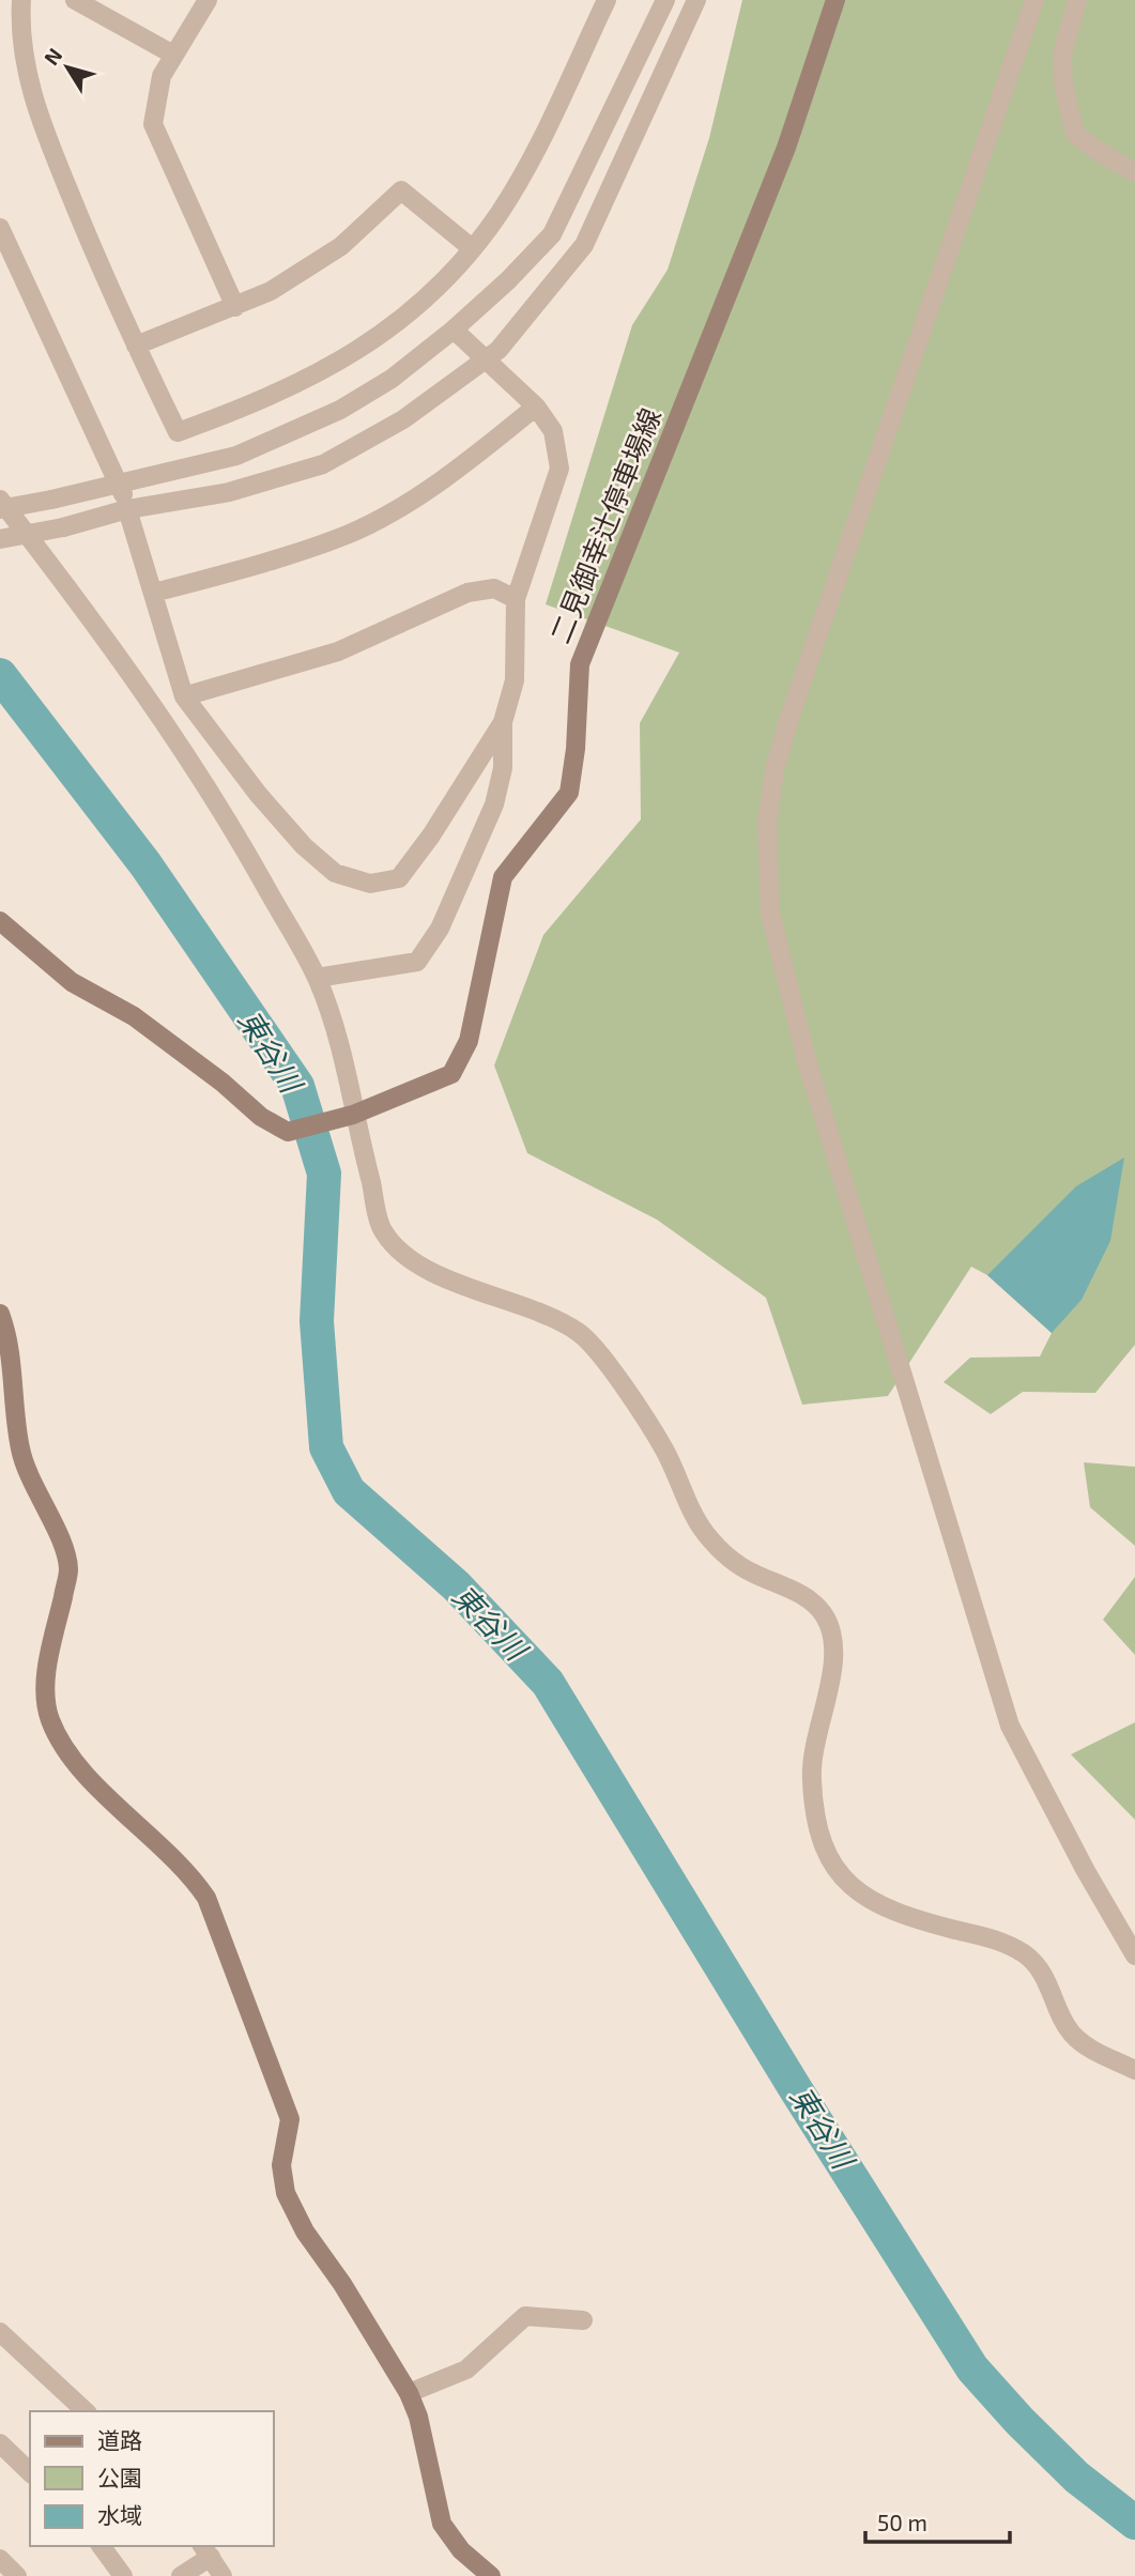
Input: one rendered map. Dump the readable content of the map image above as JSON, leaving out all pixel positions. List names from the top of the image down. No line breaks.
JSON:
{"streets":{"main road":["二見御幸辻停車場線"]},"water":["東谷川"],"legend":["道路","公園","水域"],"scale_bar":"50 m","north":"top left"}
